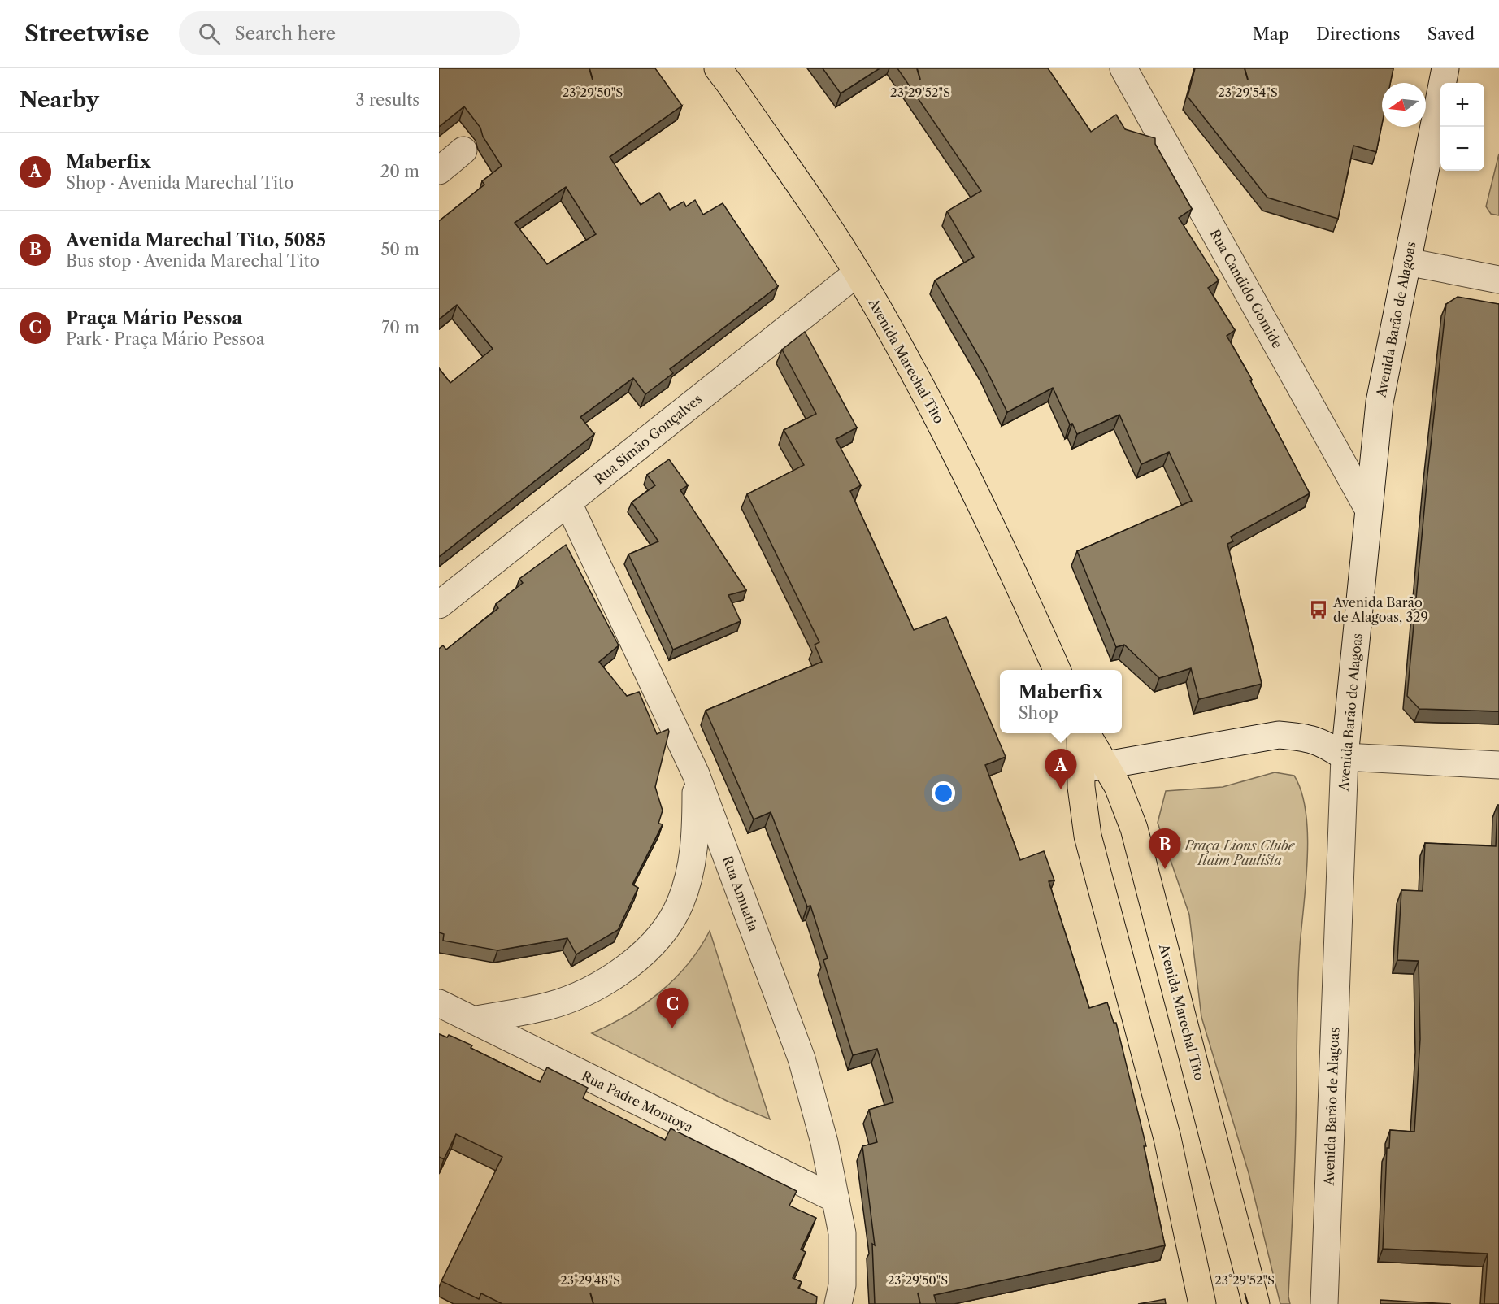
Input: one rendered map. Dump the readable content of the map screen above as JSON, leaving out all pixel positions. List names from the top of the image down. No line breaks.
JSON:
{"streets":{"main road":["Avenida Marechal Tito"],"street":["Rua Candido Gomide","Avenida Barão de Alagoas","Rua Simão Gonçalves","Rua Amuatia","Rua Padre Montoya"]},"crossings":[["Rua Candido Gomide","Avenida Barão de Alagoas"],["Avenida Marechal Tito","Rua Simão Gonçalves"],["Rua Simão Gonçalves","Rua Amuatia"],["Rua Amuatia","Rua Padre Montoya"]],"parks":["Praça Lions Clube Itaim Paulista"],"places":{"bus stop":["Avenida Barão de Alagoas, 329"]},"north":"left","page":{"header":"Streetwise","search":"Search here","nav":["Map","Directions","Saved"],"heading":["Nearby","3 results"],"map_buttons":["+","−"],"list":[{"mark":"A","name":"Maberfix","note":"Shop · Avenida Marechal Tito","value":"20 m"},{"mark":"B","name":"Avenida Marechal Tito, 5085","note":"Bus stop · Avenida Marechal Tito","value":"50 m"},{"mark":"C","name":"Praça Mário Pessoa","note":"Park · Praça Mário Pessoa","value":"70 m"}],"popup":["Maberfix","Shop"],"pins":["A","B","C"]},"coordinates":["23°29'50\"S","23°29'52\"S","23°29'54\"S","23°29'48\"S"]}
